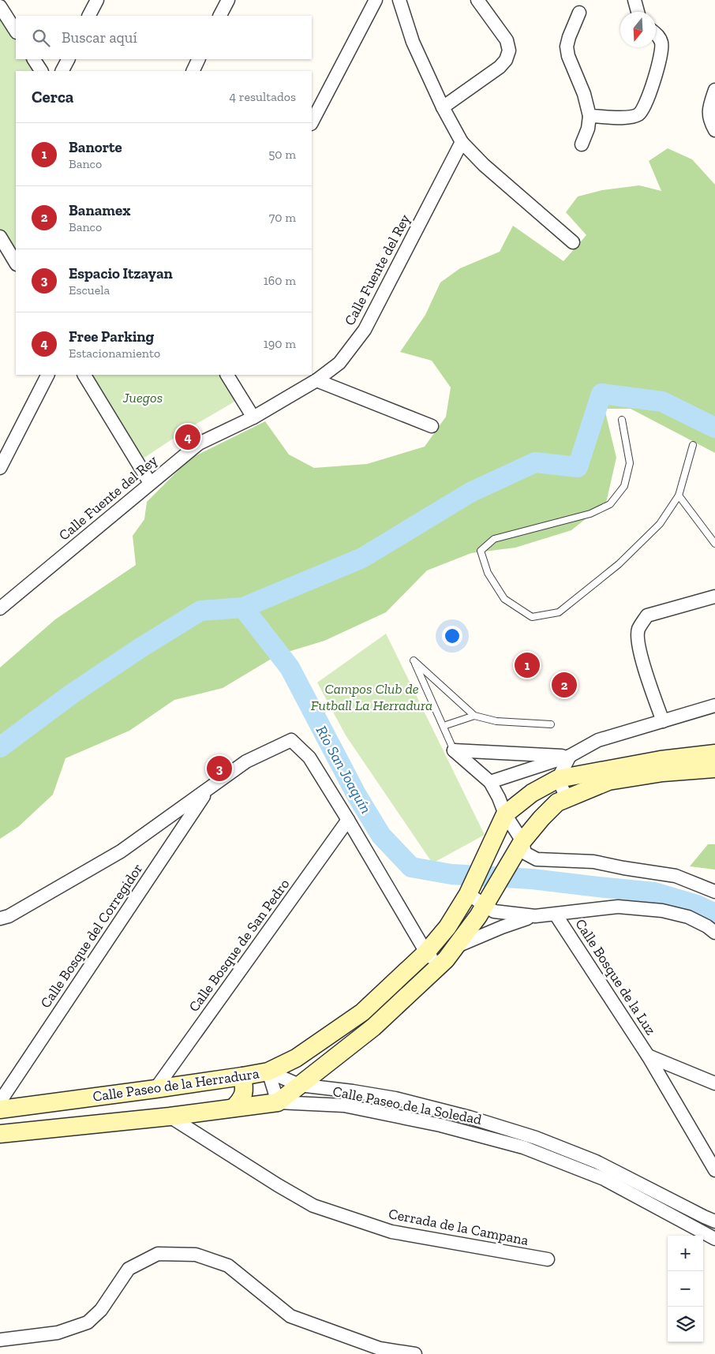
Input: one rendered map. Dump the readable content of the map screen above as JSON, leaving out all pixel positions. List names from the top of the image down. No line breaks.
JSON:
{"streets":{"main road":["Calle Paseo de la Herradura"],"street":["Calle Fuente del Rey","Calle Bosque del Corregidor","Calle Bosque de San Pedro","Calle Bosque de la Luz","Calle Paseo de la Soledad","Cerrada de la Campana"]},"crossings":[["Calle Bosque de San Pedro","Calle Paseo de la Herradura"],["Calle Paseo de la Herradura","Calle Paseo de la Soledad"],["Calle Paseo de la Herradura","Cerrada de la Campana"]],"water":["Río San Joaquín"],"parks":["Juegos","Campos Club de Futball La Herradura"],"north":"bottom","page":{"search":"Buscar aquí","heading":["Cerca","4 resultados"],"list":[{"mark":"1","name":"Banorte","note":"Banco","value":"50 m"},{"mark":"2","name":"Banamex","note":"Banco","value":"70 m"},{"mark":"3","name":"Espacio Itzayan","note":"Escuela","value":"160 m"},{"mark":"4","name":"Free Parking","note":"Estacionamiento","value":"190 m"}],"pins":["4","1","2","3"],"map_buttons":["+","−"]}}
